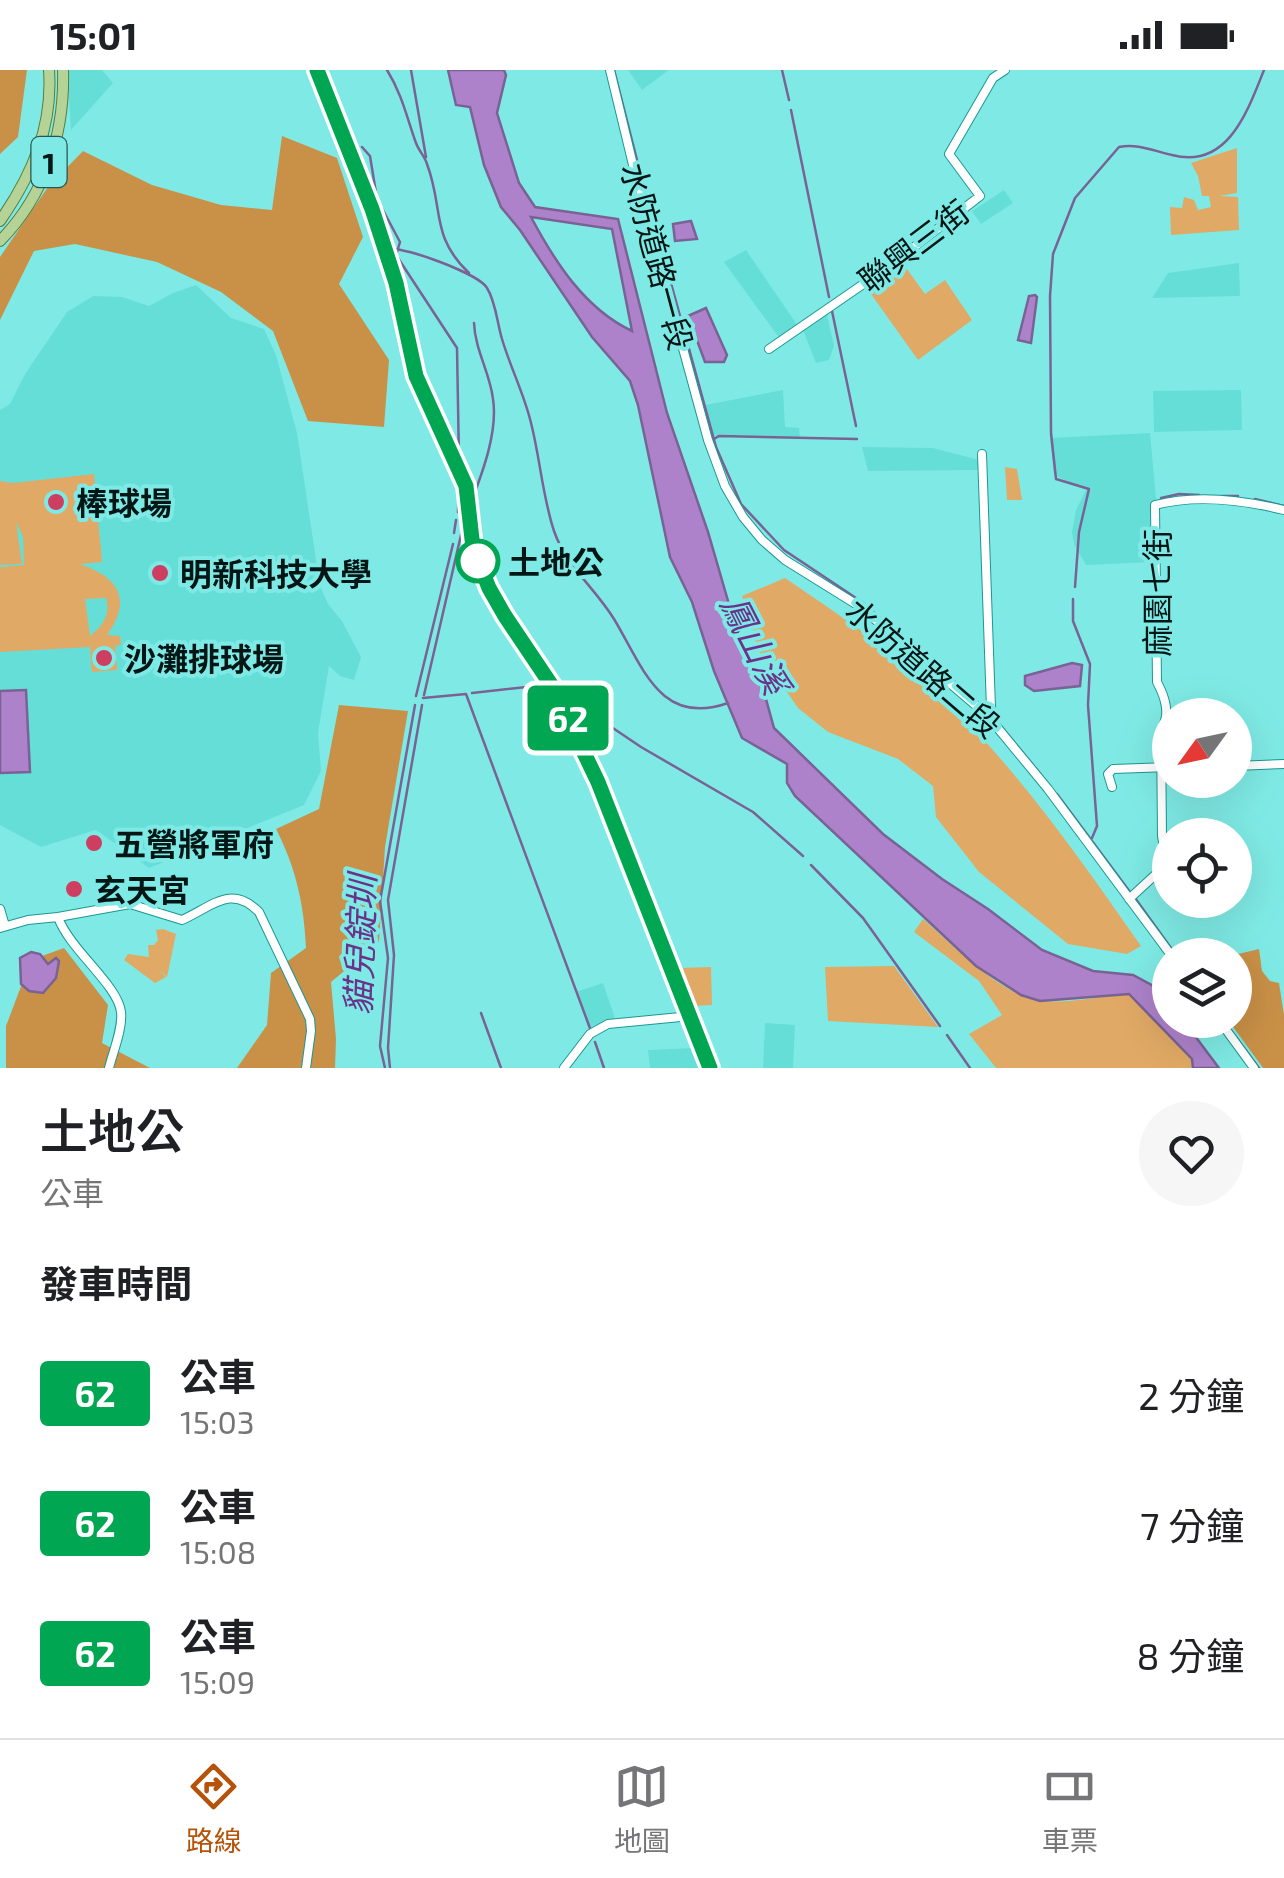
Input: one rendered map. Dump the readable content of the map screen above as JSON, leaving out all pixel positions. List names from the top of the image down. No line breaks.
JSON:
{"streets":{"main road":["1"],"street":["聯興三街","水防道路一段","麻園七街","水防道路二段"]},"crossings":[["水防道路一段","水防道路二段"],["麻園七街","水防道路二段"]],"water":["鳳山溪","貓兒錠圳"],"places":["棒球場","土地公","明新科技大學","沙灘排球場","五營將軍府","玄天宮"],"lines":["bus line 62"],"north":"bottom left","page":{"status":"15:01","on_map":"62","heading":[["土地公","公車"],"發車時間"],"list":[{"mark":"62","name":"公車","note":"15:03","value":"2 分鐘"},{"mark":"62","name":"公車","note":"15:08","value":"7 分鐘"},{"mark":"62","name":"公車","note":"15:09","value":"8 分鐘"}],"tabs":["路線","地圖","車票"]}}
